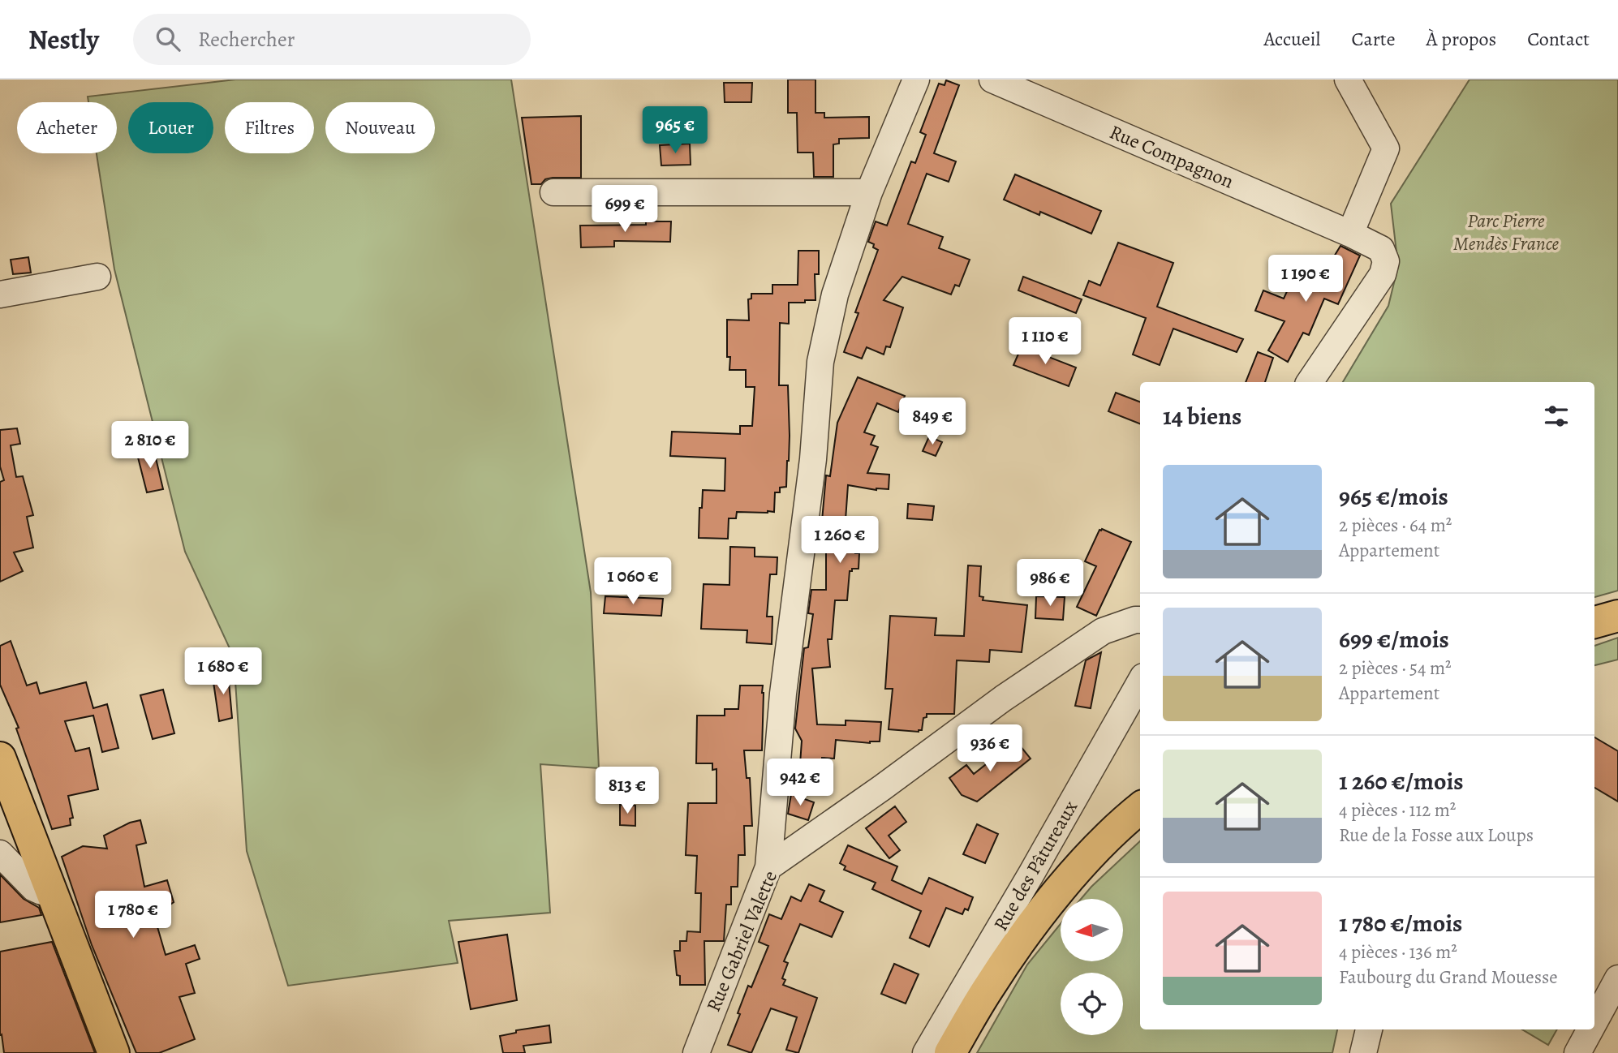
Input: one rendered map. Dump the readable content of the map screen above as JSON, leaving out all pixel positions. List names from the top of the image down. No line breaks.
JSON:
{"streets":{"street":["Rue Compagnon","Rue des Pâtureaux","Rue Gabriel Valette"]},"parks":["Parc Pierre Mendès France"],"north":"left","page":{"header":"Nestly","search":"Rechercher","nav":["Accueil","Carte","À propos","Contact"],"chip":["Acheter","Louer","Filtres","Nouveau"],"price":["965 €","699 €","1 190 €","1 110 €","849 €","2 810 €","1 260 €","1 060 €","986 €","1 680 €","936 €","942 €","813 €","1 780 €"],"heading":"14 biens","list":[{"name":"965 €/mois","note":"2 pièces · 64 m² · Appartement"},{"name":"699 €/mois","note":"2 pièces · 54 m² · Appartement"},{"name":"1 260 €/mois","note":"4 pièces · 112 m² · Rue de la Fosse aux Loups"},{"name":"1 780 €/mois","note":"4 pièces · 136 m² · Faubourg du Grand Mouesse"}]}}
